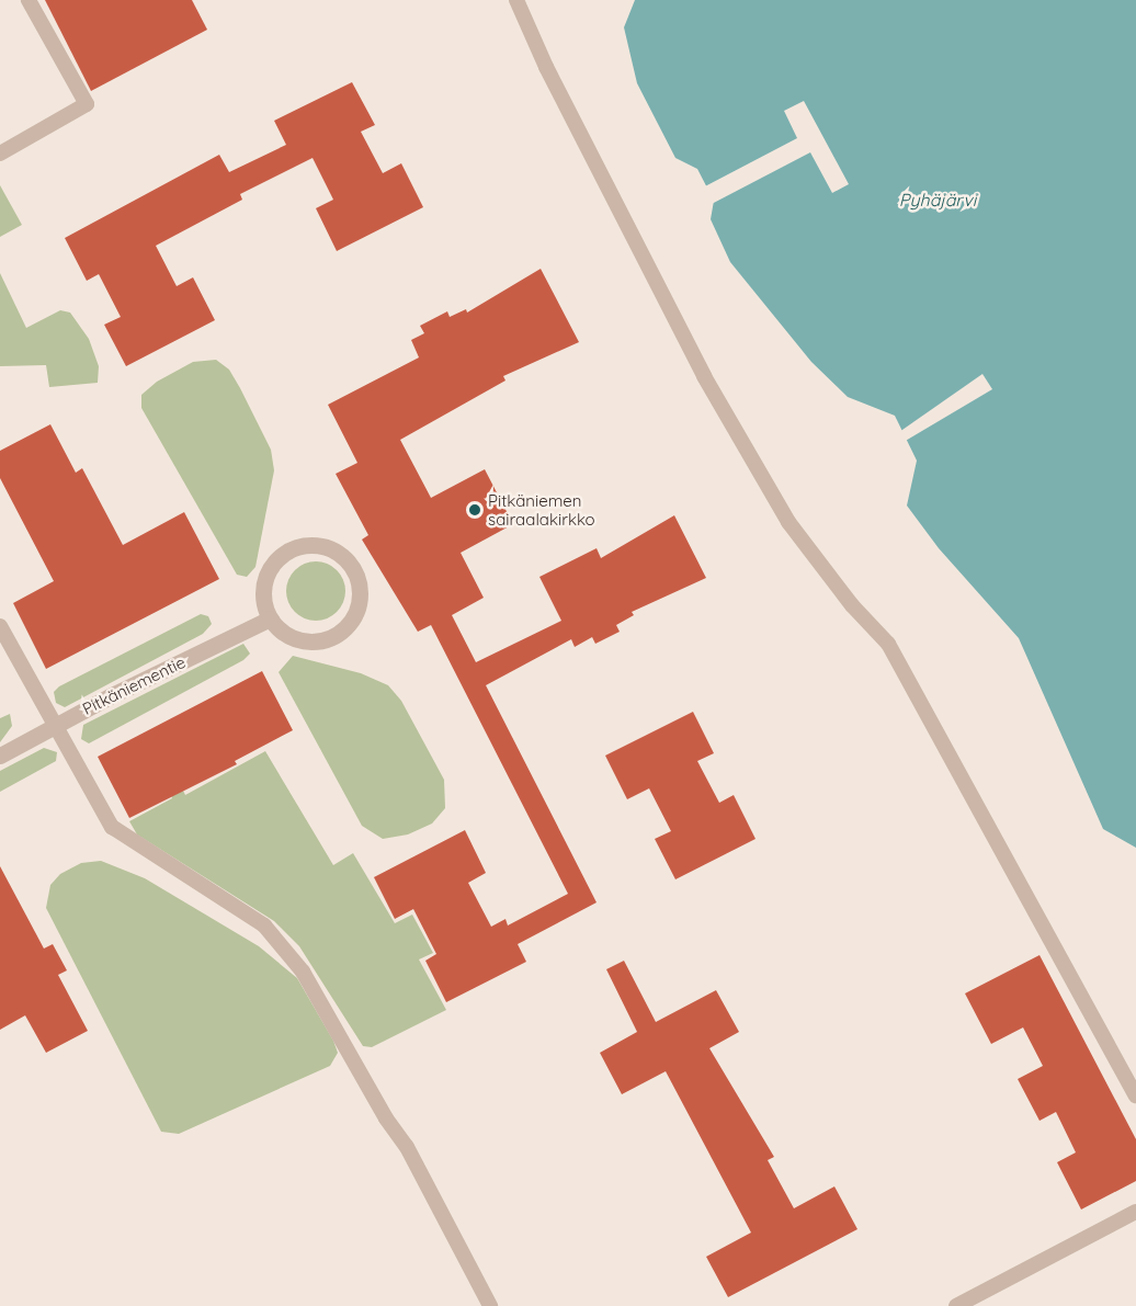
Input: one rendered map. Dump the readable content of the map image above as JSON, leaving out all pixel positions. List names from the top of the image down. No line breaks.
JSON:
{"streets":{"street":["Pitkäniementie"]},"water":["Pyhäjärvi"],"places":["Pitkäniemen sairaalakirkko"]}
